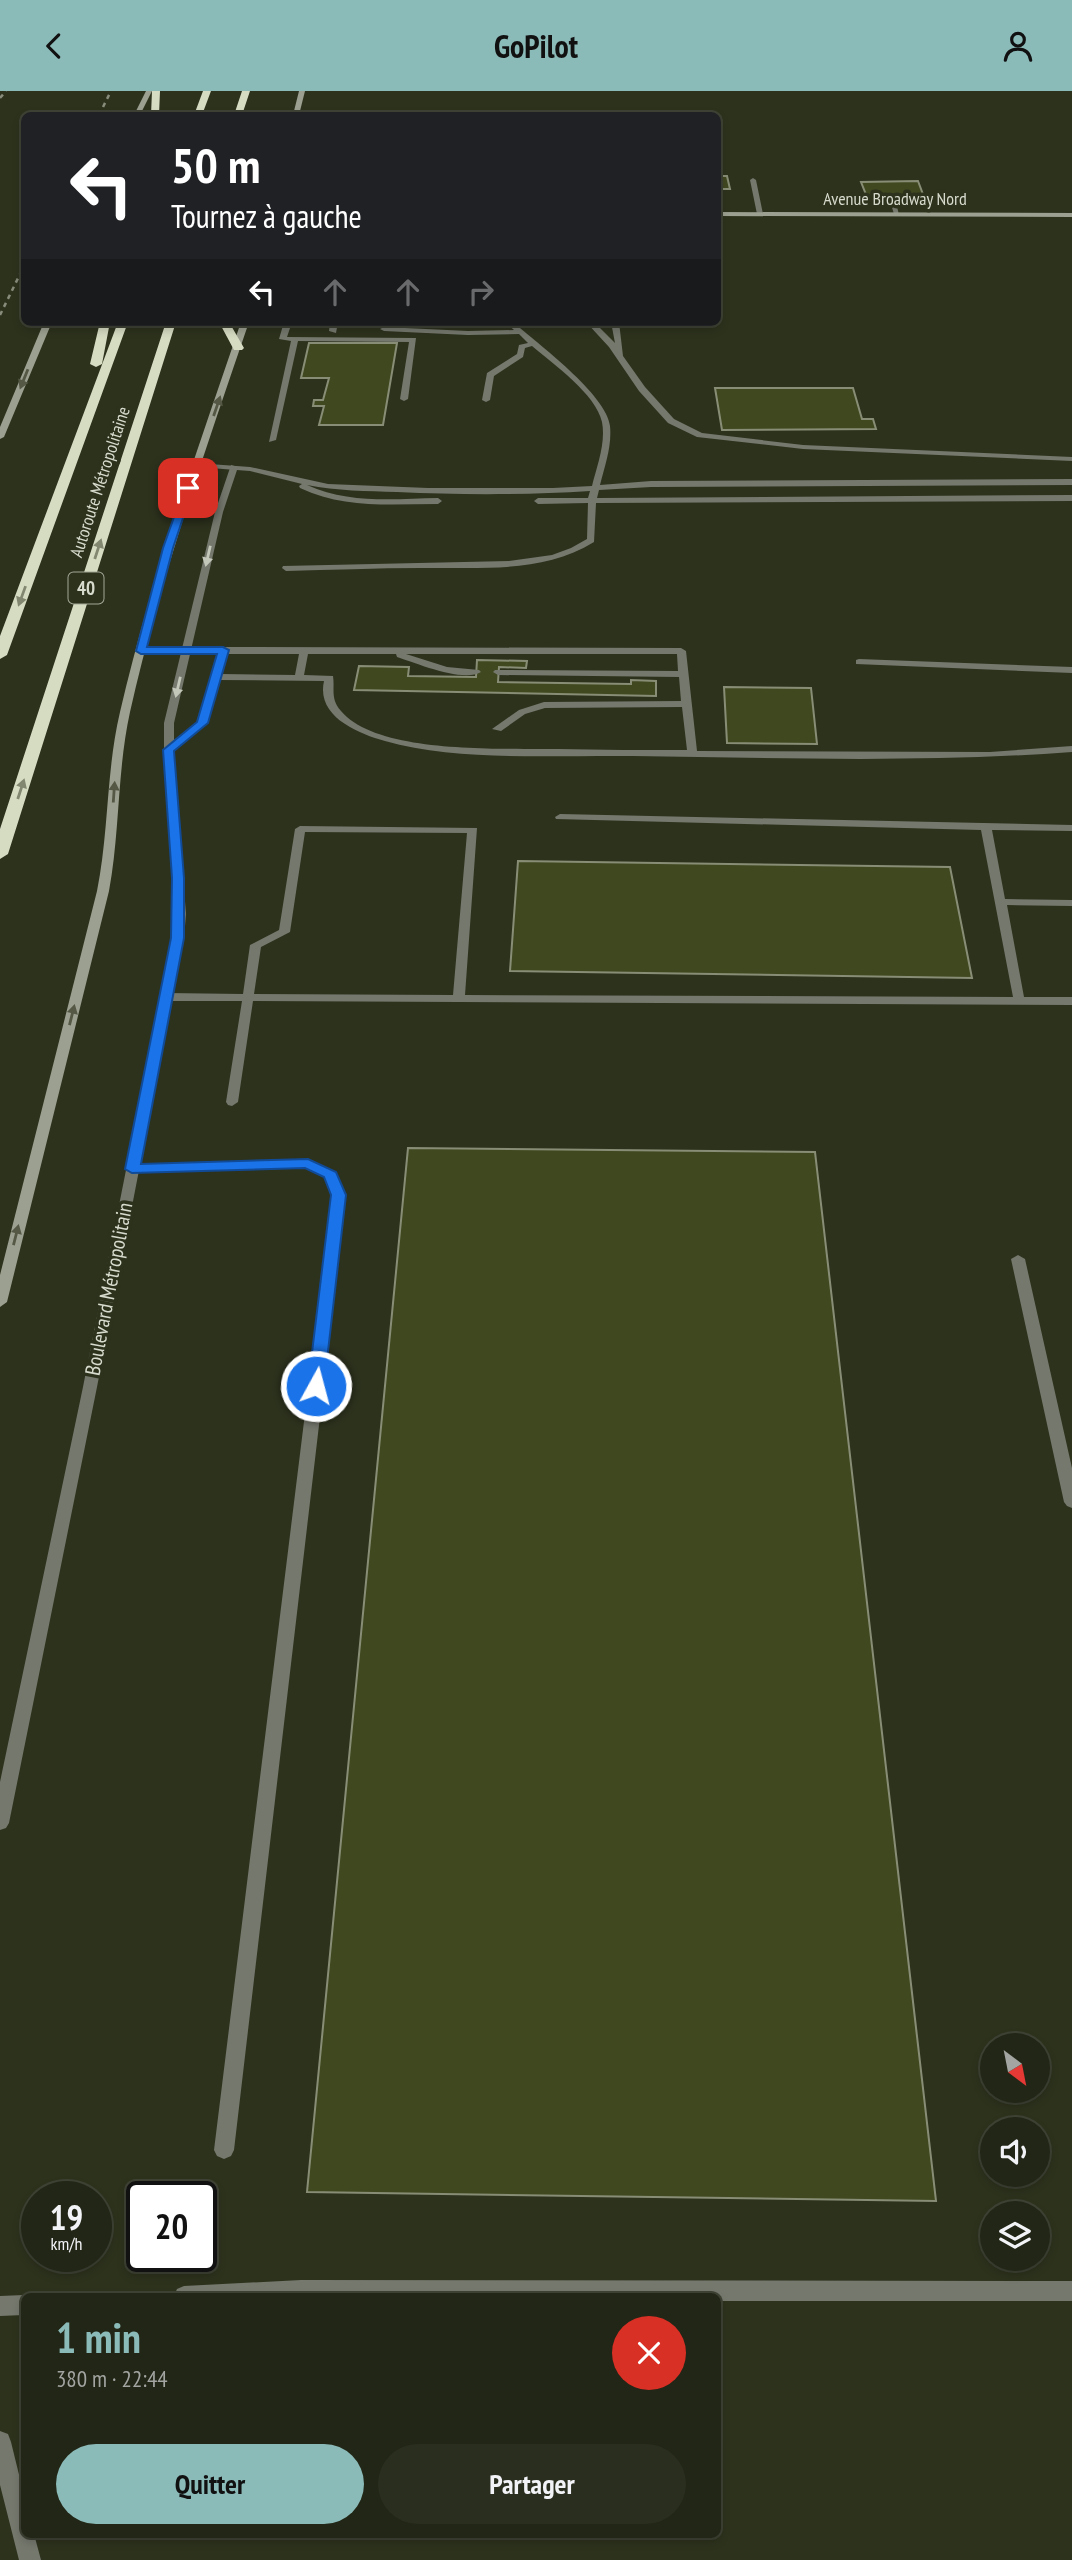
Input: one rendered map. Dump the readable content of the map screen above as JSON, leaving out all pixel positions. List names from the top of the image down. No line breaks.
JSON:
{"streets":{"highway":["Autoroute Métropolitaine","40"],"main road":["Avenue Broadway Nord"],"street":["Boulevard Métropolitain"]},"north":"bottom right","page":{"header":"GoPilot","turn":["50 m","Tournez à gauche"],"speed":"19 km/h","limit":"20","heading":["1 min","380 m · 22:44"],"buttons":["Quitter","Partager"]}}
